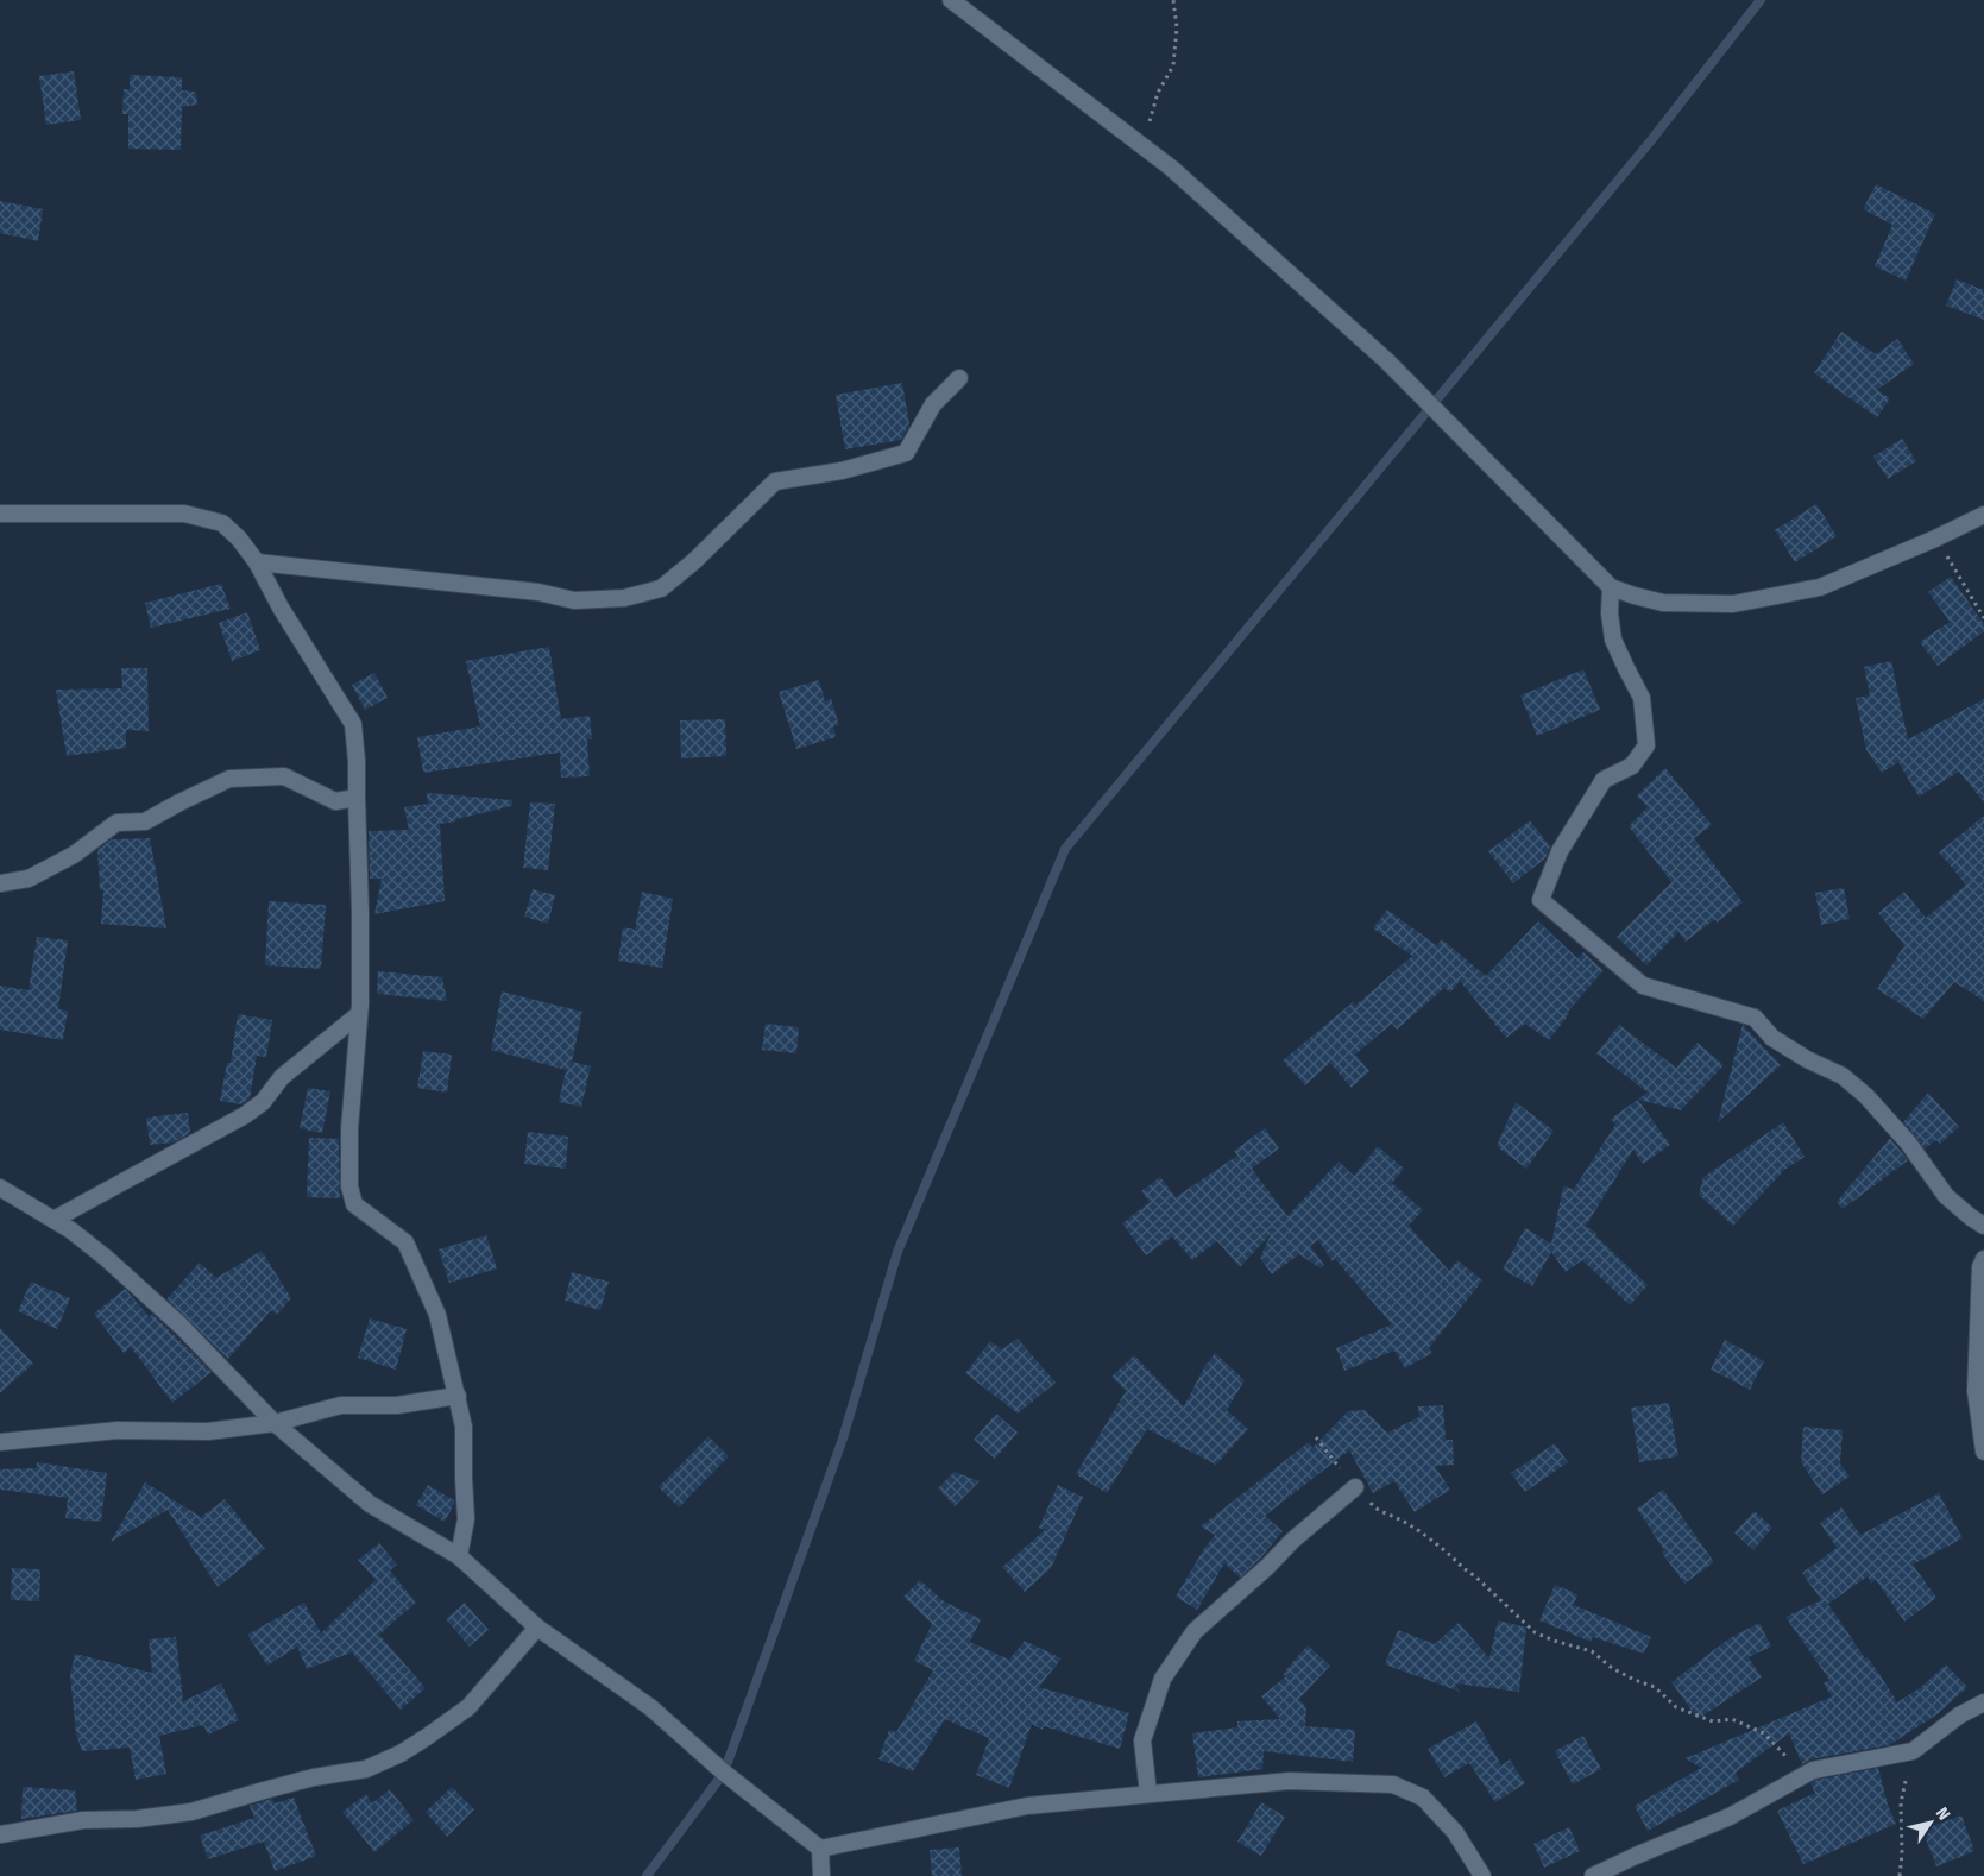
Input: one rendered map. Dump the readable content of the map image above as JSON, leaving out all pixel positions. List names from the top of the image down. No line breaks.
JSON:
{"north":"top right"}
